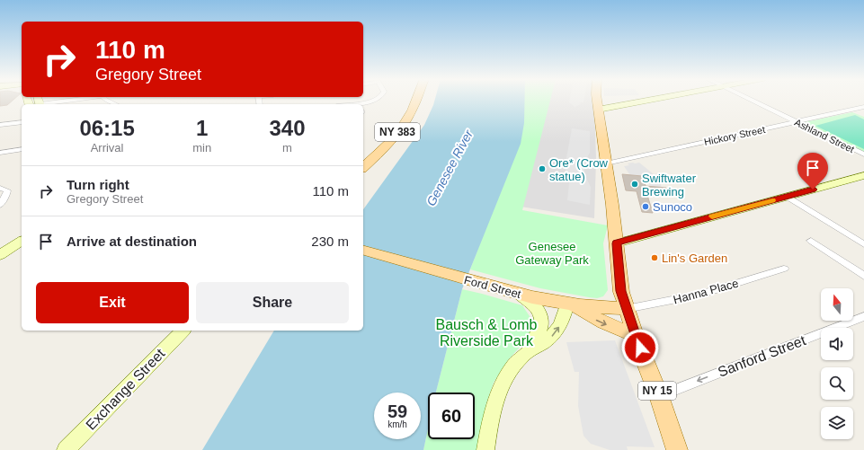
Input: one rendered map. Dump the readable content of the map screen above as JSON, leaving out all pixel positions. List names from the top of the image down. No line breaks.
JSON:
{"streets":{"main road":["NY 383","Ford Street","NY 15"],"street":["Hickory Street","Ashland Street","Hanna Place","Sanford Street","Exchange Street"]},"crossings":[["Hickory Street","Ashland Street"],["Hickory Street","NY 15"],["Ford Street","Hanna Place"],["Ford Street","NY 15"],["Hanna Place","NY 15"],["Sanford Street","NY 15"]],"one_way":["Sanford Street"],"water":["Genesee River"],"parks":["Genesee Gateway Park","Bausch & Lomb Riverside Park"],"places":["Ore* (Crow statue)","Swiftwater Brewing","Sunoco","Lin's Garden"],"north":"top","page":{"turn":["110 m","Gregory Street"],"eta":["06:15","Arrival","1","min","340","m"],"list":[{"name":"Turn right","note":"Gregory Street","value":"110 m"},{"name":"Arrive at destination","value":"230 m"}],"buttons":["Exit","Share"],"speed":"59 km/h","limit":"60"}}
